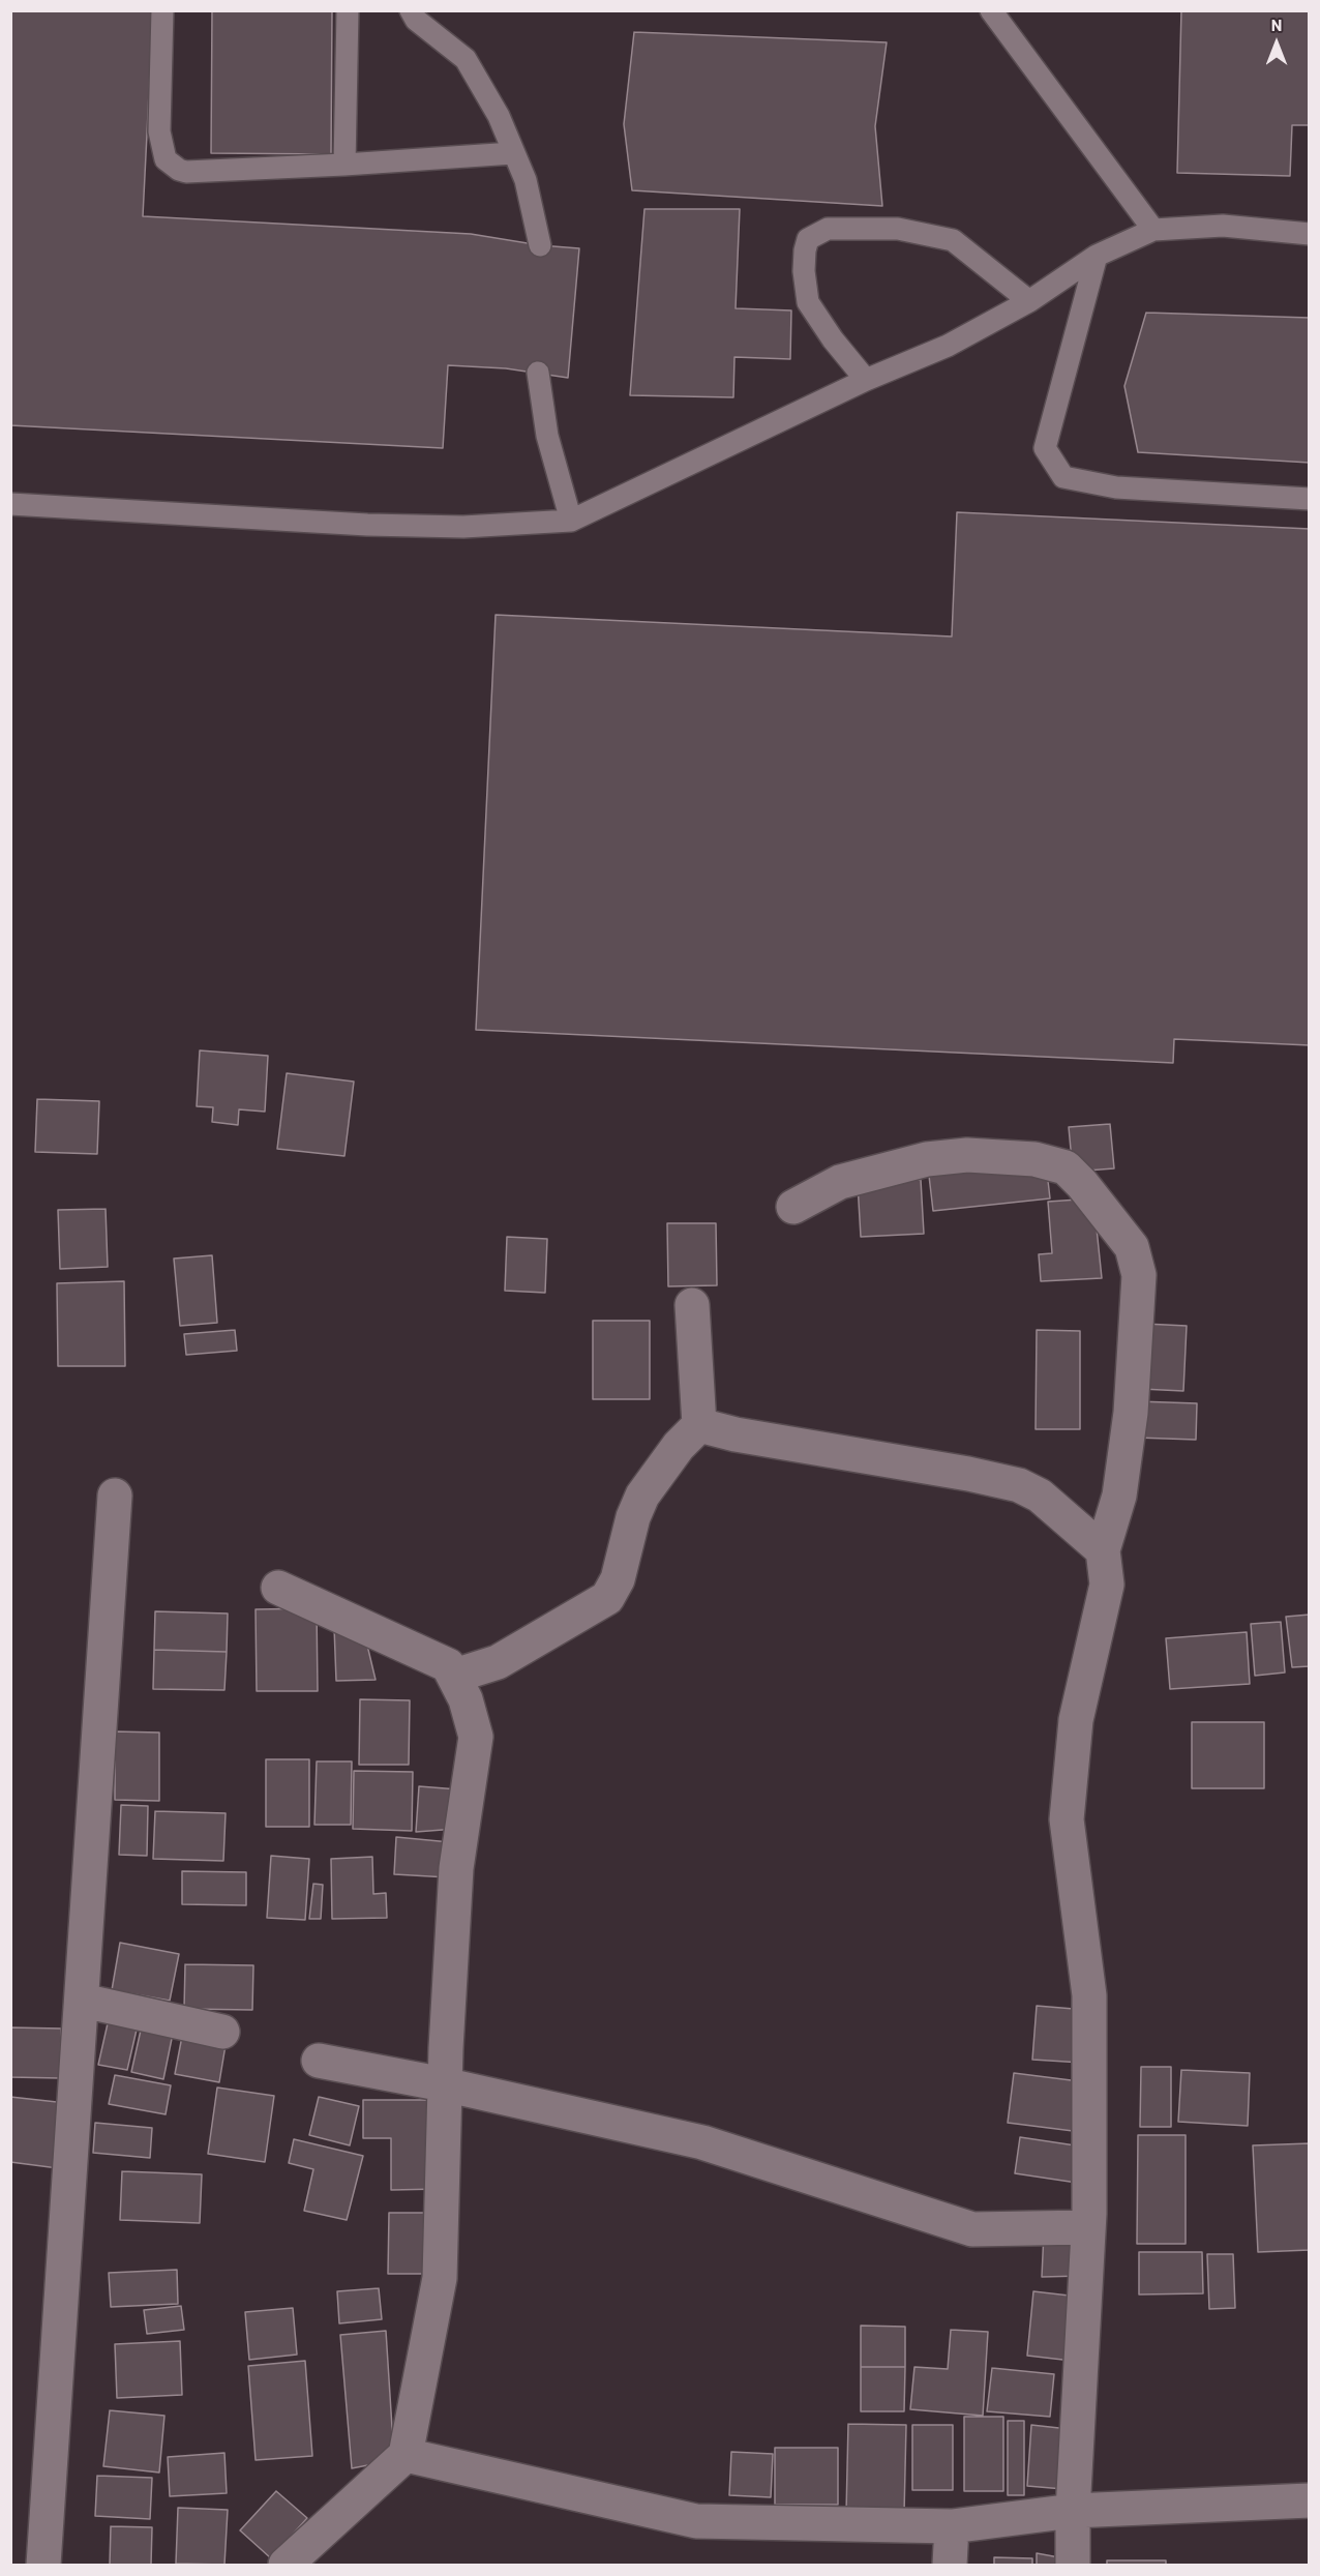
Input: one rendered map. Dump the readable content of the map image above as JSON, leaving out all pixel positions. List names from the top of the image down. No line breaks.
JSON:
{"north":"top"}
